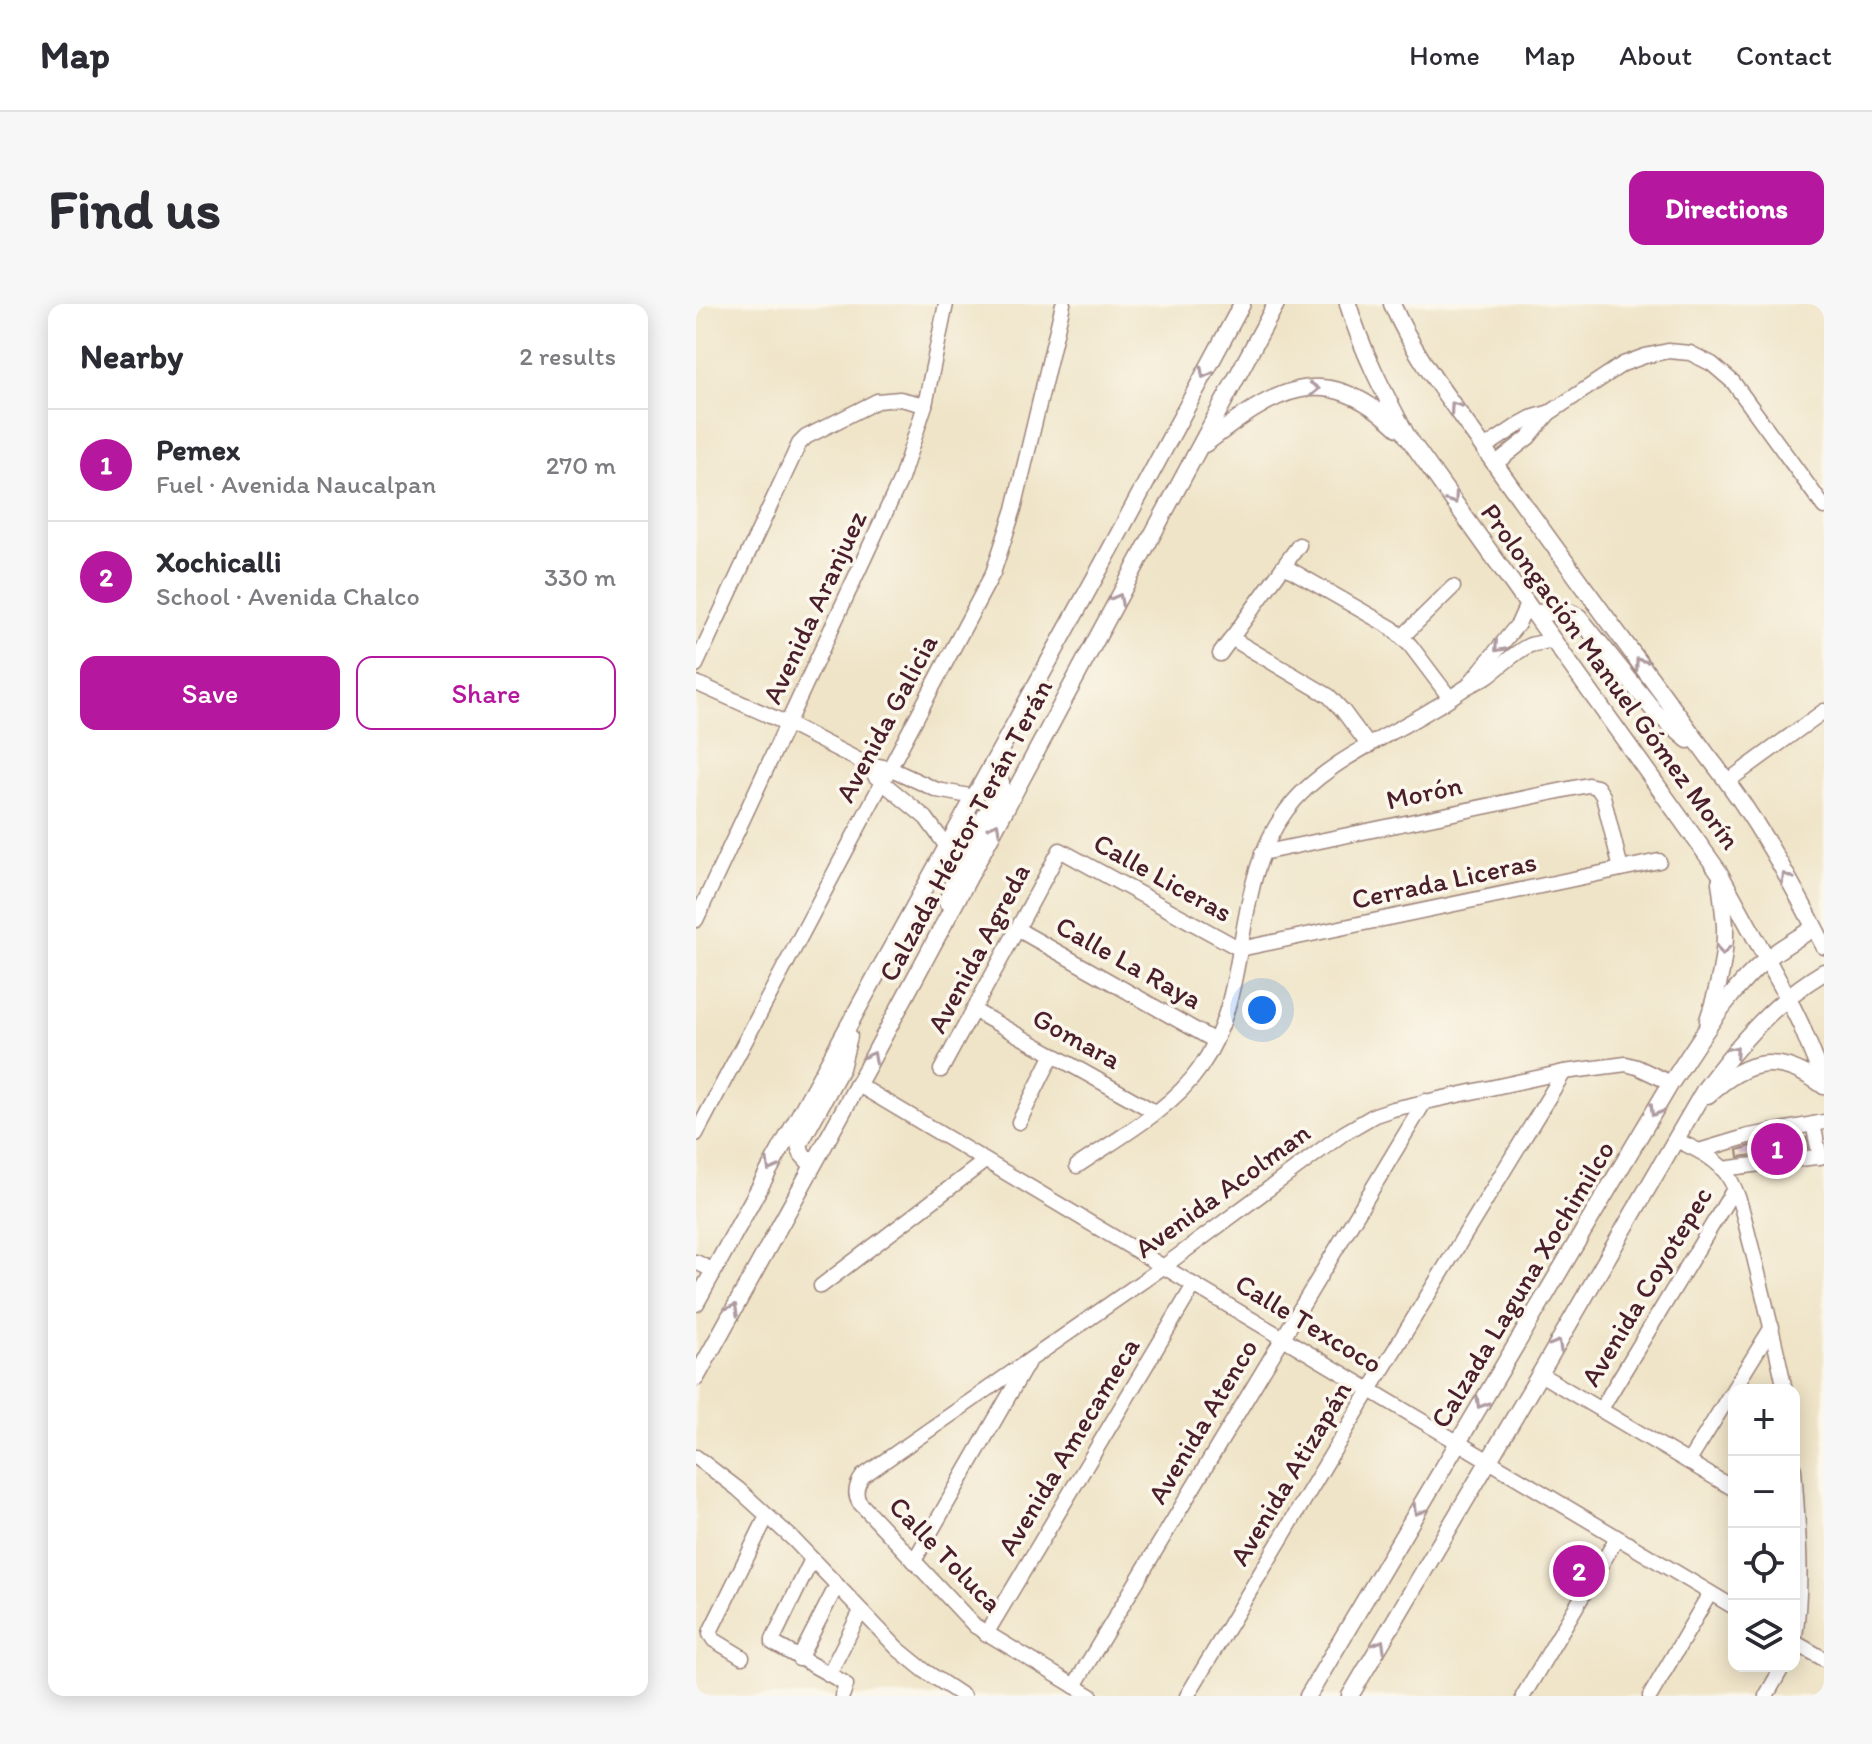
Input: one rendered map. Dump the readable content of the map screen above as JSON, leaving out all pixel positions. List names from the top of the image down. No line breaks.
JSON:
{"streets":{"main road":["Prolongación Manuel Gómez Morín","Calzada Héctor Terán Terán","Calzada Laguna Xochimilco"],"street":["Avenida Aranjuez","Avenida Galicia","Morón","Calle Liceras","Cerrada Liceras","Avenida Agreda","Calle La Raya","Gomara","Avenida Acolman","Avenida Coyotepec","Calle Texcoco","Avenida Atenco","Avenida Amecameca","Avenida Atizapán","Calle Toluca"]},"crossings":[["Prolongación Manuel Gómez Morín","Calzada Laguna Xochimilco"],["Morón","Cerrada Liceras"],["Calzada Héctor Terán Terán","Calle Texcoco"],["Calle Liceras","Cerrada Liceras"],["Calle Liceras","Avenida Agreda"],["Avenida Agreda","Calle La Raya"],["Avenida Agreda","Gomara"],["Avenida Acolman","Calzada Laguna Xochimilco"],["Avenida Acolman","Calle Texcoco"],["Avenida Acolman","Avenida Atenco"],["Avenida Acolman","Avenida Atizapán"],["Avenida Acolman","Calle Toluca"],["Calzada Laguna Xochimilco","Calle Texcoco"],["Calle Texcoco","Avenida Atenco"],["Calle Texcoco","Avenida Amecameca"],["Calle Texcoco","Avenida Atizapán"],["Avenida Atenco","Calle Toluca"],["Avenida Amecameca","Calle Toluca"]],"page":{"header":"Map","nav":["Home","Map","About","Contact"],"buttons":["Directions",["Save","Share"]],"title":"Find us","heading":["Nearby","2 results"],"list":[{"mark":"1","name":"Pemex","note":"Fuel · Avenida Naucalpan","value":"270 m"},{"mark":"2","name":"Xochicalli","note":"School · Avenida Chalco","value":"330 m"}],"pins":["1","2"],"map_buttons":["+","−"]}}
